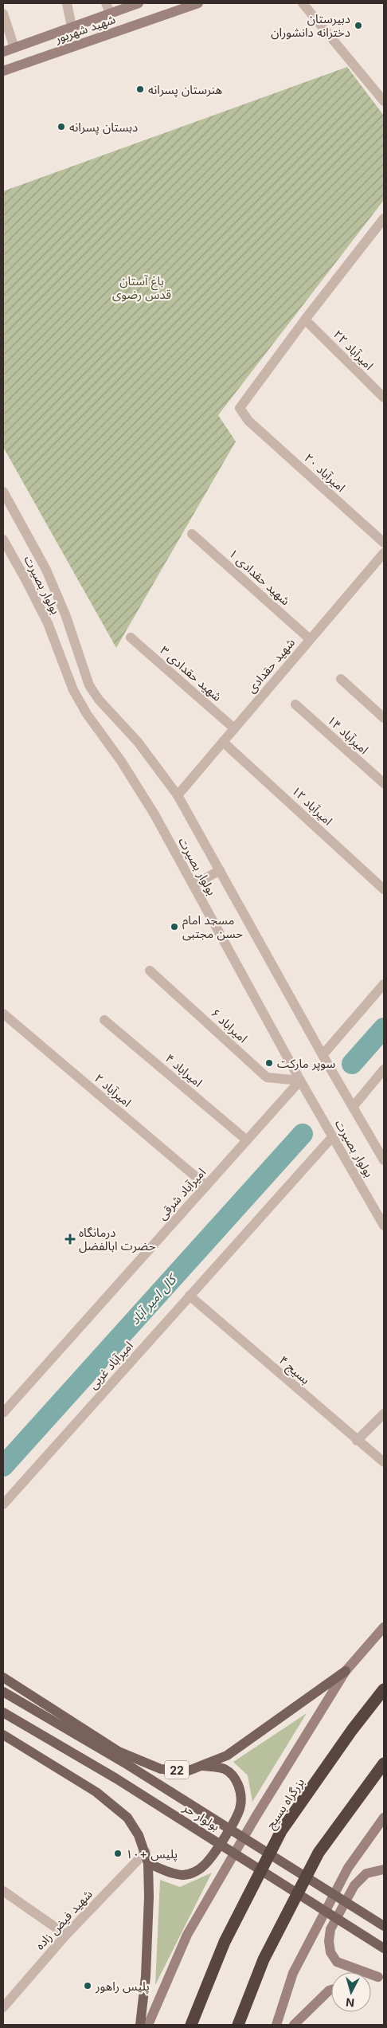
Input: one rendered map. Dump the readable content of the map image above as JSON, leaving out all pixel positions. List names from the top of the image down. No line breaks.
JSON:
{"streets":{"highway":["بزرگراه بسیج"],"main road":["شهید شهریور","22","بولوار حر"],"street":["امیرآباد ۲۲","امیرآباد ۲۰","شهید حقدادی ۱","بولوار بصیرت","شهید حقدادی","شهید حقدادی ۳","امیرآباد ۱۴","امیرآباد ۱۲","امیراباد ۶","امیراباد ۴","امیرآباد ۲","امیرآباد شرقی","امیرآباد غربی","بسیج ۴","شهید فیض زاده"]},"crossings":[["امیرآباد ۲۲","امیرآباد ۲۰"],["شهید حقدادی ۱","شهید حقدادی"],["بولوار بصیرت","شهید حقدادی"],["بولوار بصیرت","امیراباد ۶"],["بولوار بصیرت","امیرآباد شرقی"],["بولوار بصیرت","امیرآباد غربی"],["شهید حقدادی","شهید حقدادی ۳"],["شهید حقدادی","امیرآباد ۱۲"],["امیراباد ۶","امیرآباد شرقی"],["امیراباد ۴","امیرآباد شرقی"],["امیرآباد ۲","امیرآباد شرقی"],["امیرآباد غربی","بسیج ۴"]],"water":["کال امیر آباد"],"parks":["باغ آستان قدس رضوی"],"places":{"other":["دبیرستان دخترانه دانشوران","هنرستان پسرانه","دبستان پسرانه","مسجد امام حسن مجتبی","سوپر مارکت","پلیس +۱۰","پلیس راهور"],"health":["درمانگاه حضرت ابالفضل"]},"north":"bottom"}
